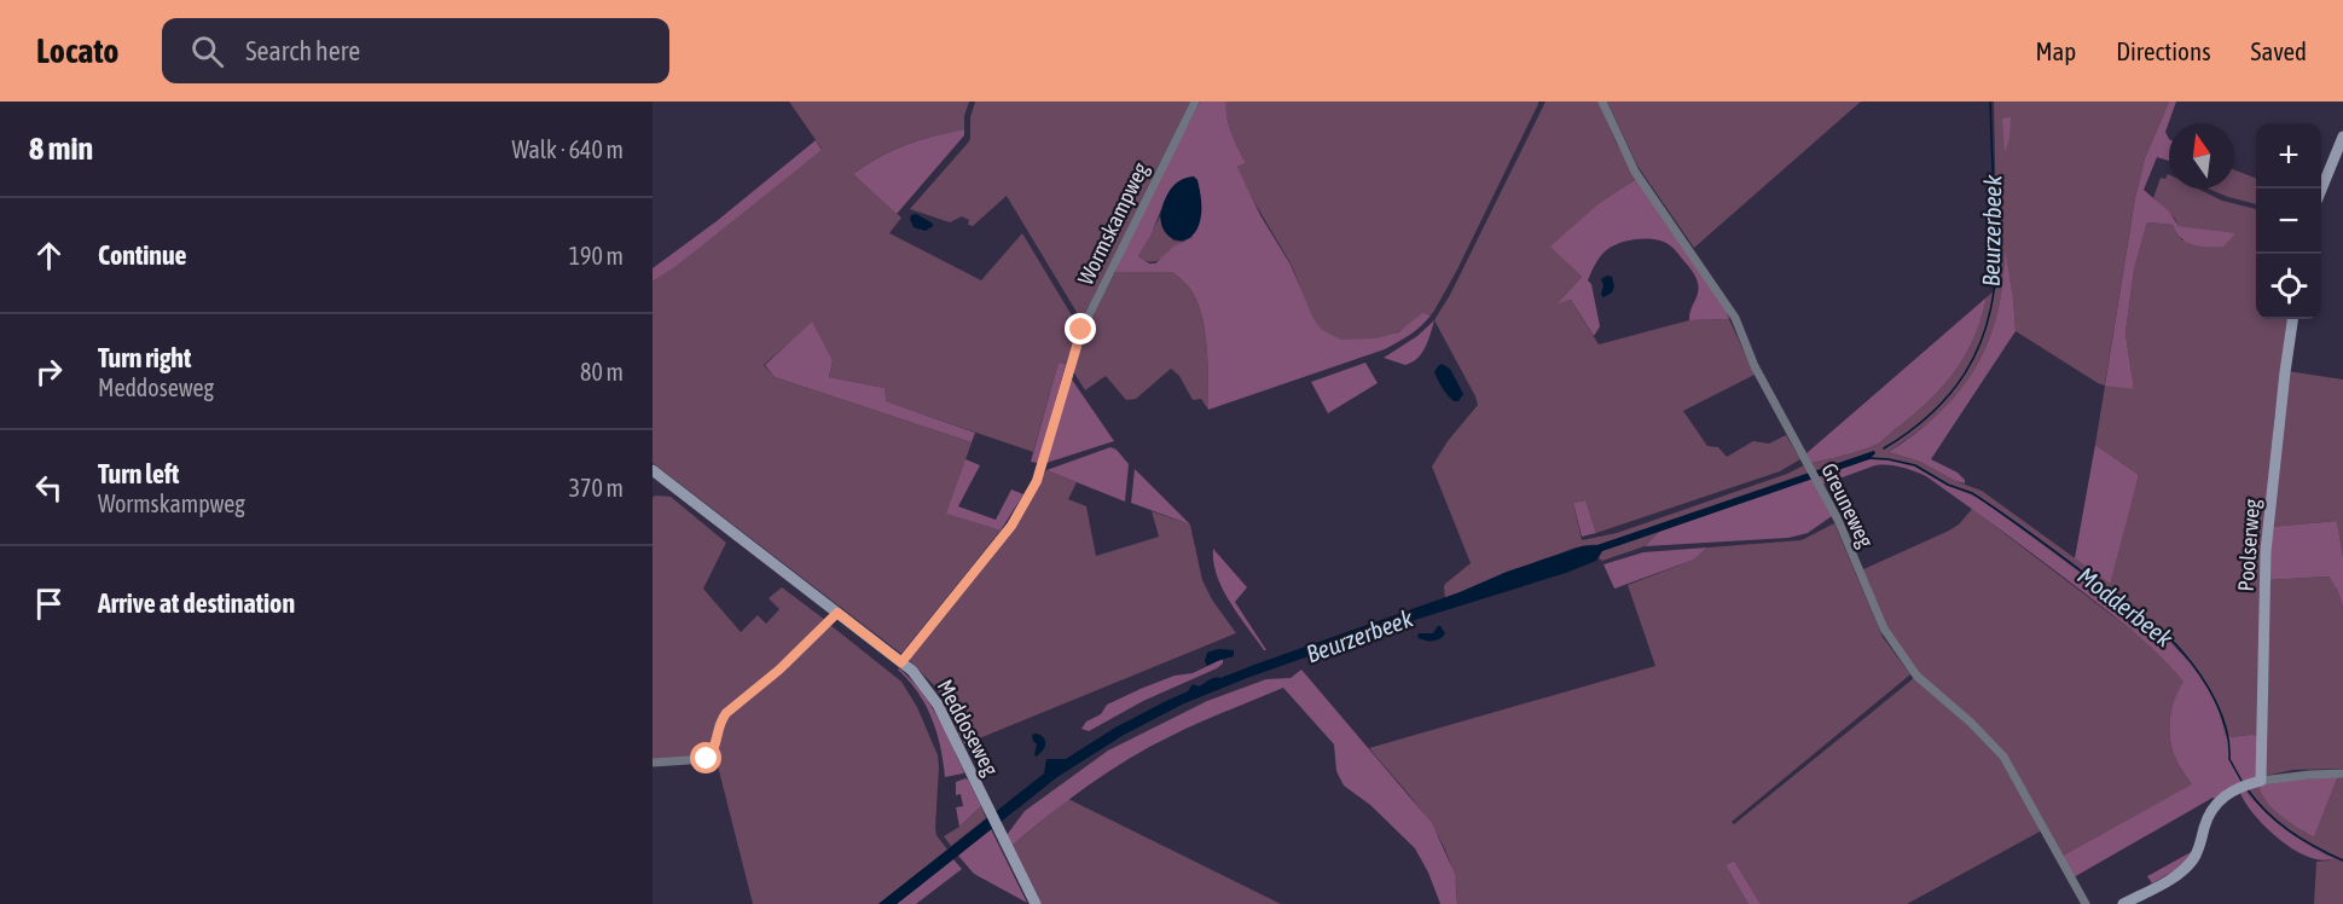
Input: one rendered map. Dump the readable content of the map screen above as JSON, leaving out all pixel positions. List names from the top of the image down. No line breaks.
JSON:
{"streets":{"street":["Wormskampweg","Greuneweg","Poolserweg","Meddoseweg"]},"crossings":[["Wormskampweg","Meddoseweg"]],"water":["Beurzerbeek","Modderbeek"],"north":"top","page":{"header":"Locato","search":"Search here","nav":["Map","Directions","Saved"],"heading":["8 min","Walk · 640 m"],"map_buttons":["+","−"],"list":[["Continue","190 m"],["Turn right","Meddoseweg","80 m"],["Turn left","Wormskampweg","370 m"],"Arrive at destination"]}}
